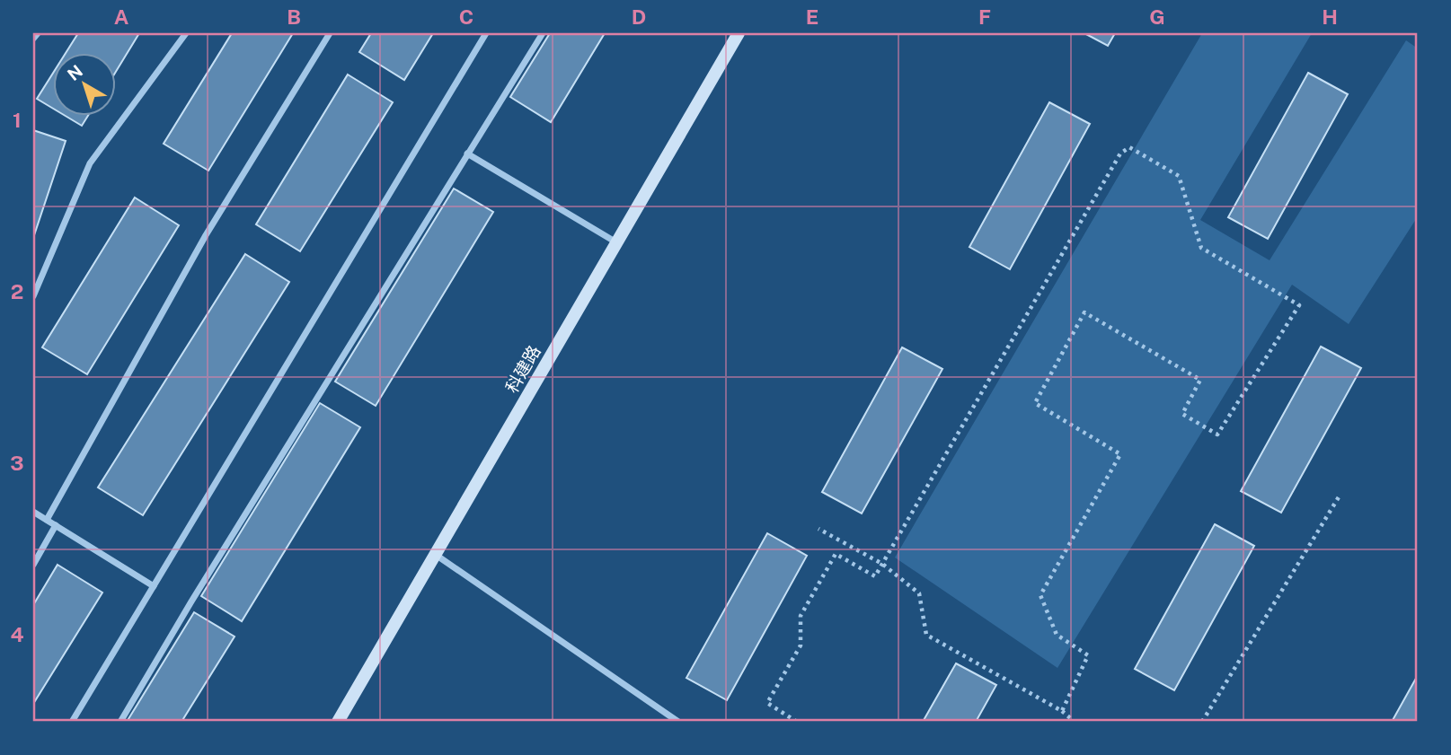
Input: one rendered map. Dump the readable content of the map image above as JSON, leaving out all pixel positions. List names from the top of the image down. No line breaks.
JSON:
{"streets":{"main road":["科建路"]},"north":"top left","grid":{"columns":["A","B","C","D","E","F","G","H"],"rows":["1","2","3","4"]}}
